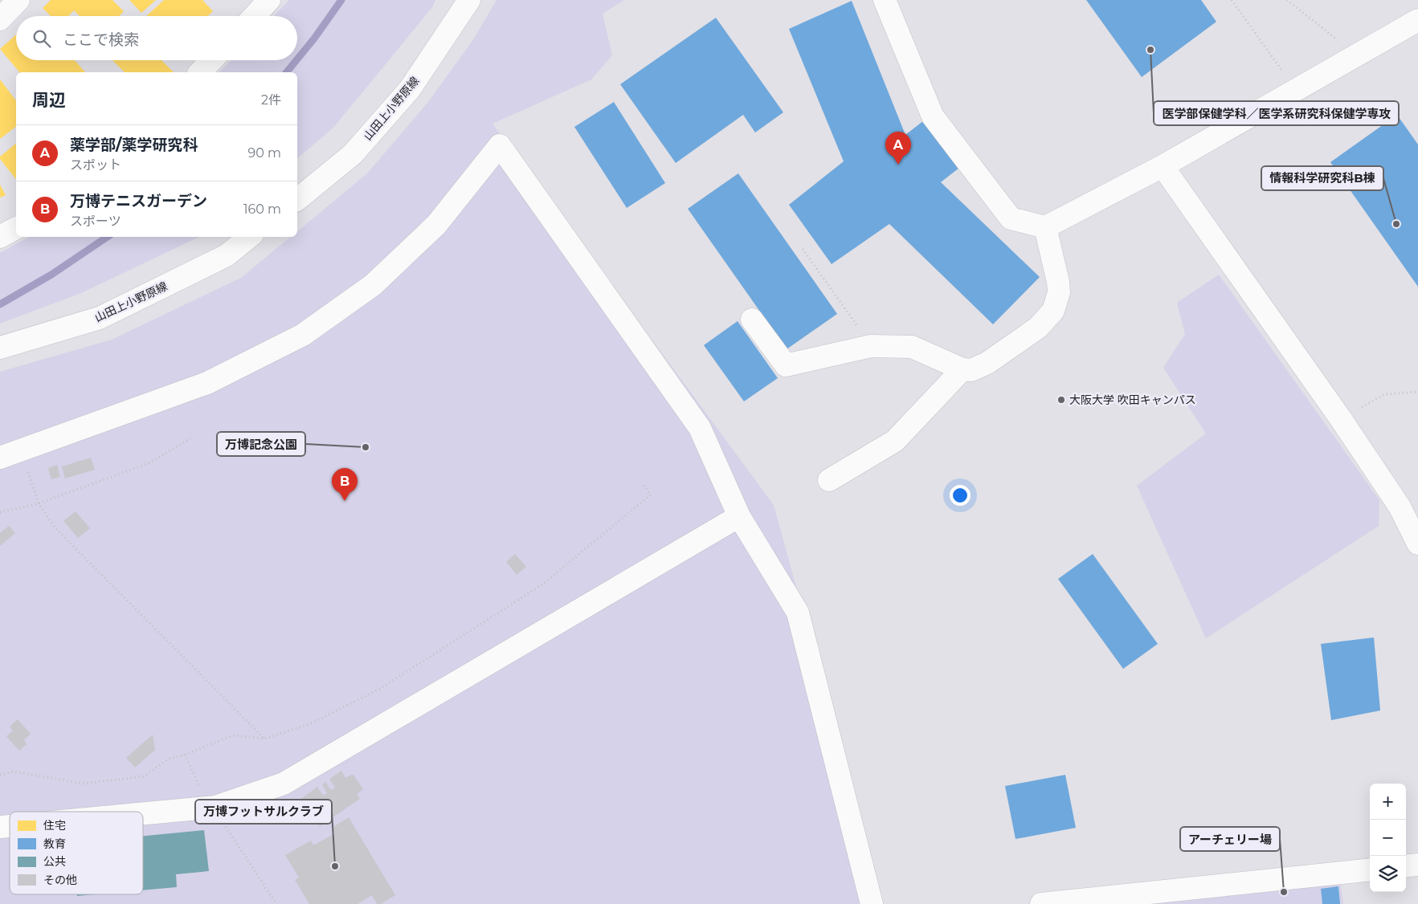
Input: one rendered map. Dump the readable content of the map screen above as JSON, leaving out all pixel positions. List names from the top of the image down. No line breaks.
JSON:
{"streets":{"main road":["山田上小野原線"]},"places":["医学部保健学科／医学系研究科保健学専攻","情報科学研究科B棟","大阪大学 吹田キャンパス","万博記念公園","万博フットサルクラブ","アーチェリー場"],"legend":["住宅","教育","公共","その他"],"page":{"search":"ここで検索","heading":["周辺","2件"],"list":[{"mark":"A","name":"薬学部/薬学研究科","note":"スポット","value":"90 m"},{"mark":"B","name":"万博テニスガーデン","note":"スポーツ","value":"160 m"}],"pins":["A","B"],"map_buttons":["+","−"]}}
